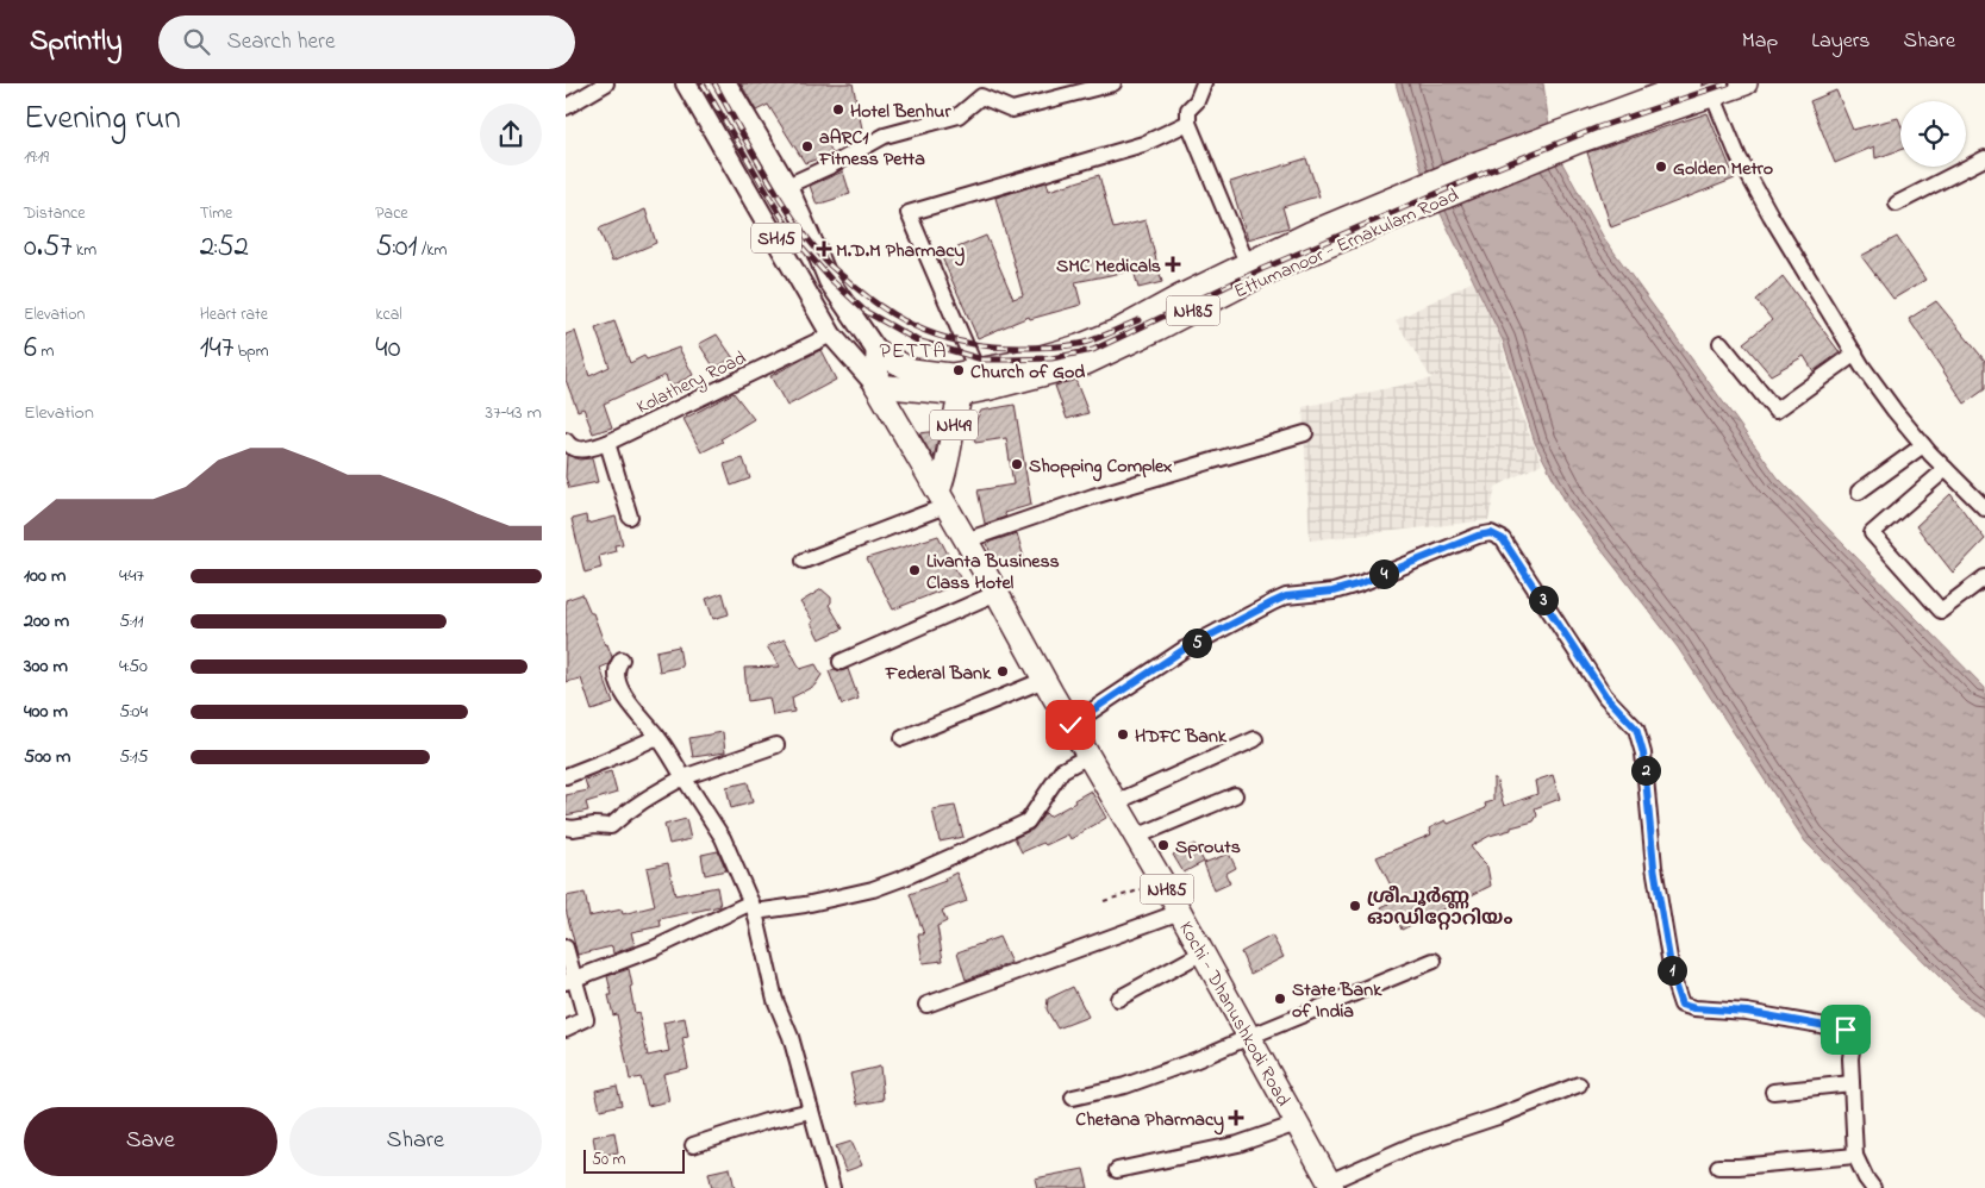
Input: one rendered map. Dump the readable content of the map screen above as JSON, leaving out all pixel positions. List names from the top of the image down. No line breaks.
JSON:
{"streets":{"highway":["Ettumanoor - Ernakulam Road","NH85","NH49","Kochi - Dhanushkodi Road"],"main road":["SH15"],"street":["Kolathery Road"]},"crossings":[["SH15","Ettumanoor - Ernakulam Road"],["SH15","Kolathery Road"],["SH15","Kochi - Dhanushkodi Road"],["Ettumanoor - Ernakulam Road","NH49"],["Ettumanoor - Ernakulam Road","Kochi - Dhanushkodi Road"],["NH49","Kochi - Dhanushkodi Road"]],"districts":["PETTA"],"places":{"other":["Hotel Benhur","aARC1 Fitness Petta","Golden Metro","Church of God","Shopping Complex","Livanta Business Class Hotel","Federal Bank","HDFC Bank","Sprouts","ശ്രീപൂർണ്ണ ഓഡിറ്റോറിയം","State Bank of India"],"health":["M.D.M Pharmacy","SMC Medicals","Chetana Pharmacy"]},"scale_bar":"50 m","page":{"header":"Sprintly","search":"Search here","nav":["Map","Layers","Share"],"heading":["Evening run","19:19"],"stats":[["Distance","0.57 km"],["Time","2:52"],["Pace","5:01 /km"],["Elevation","6 m"],["Heart rate","147 bpm"],["kcal","40"]],"chart":["Elevation","37–43 m"],"list":[{"name":"100 m","note":"4:47"},{"name":"200 m","note":"5:11"},{"name":"300 m","note":"4:50"},{"name":"400 m","note":"5:04"},{"name":"500 m","note":"5:15"}],"pins":["4","3","5","2","1"],"buttons":["Save","Share"],"scale":"50 m"}}
